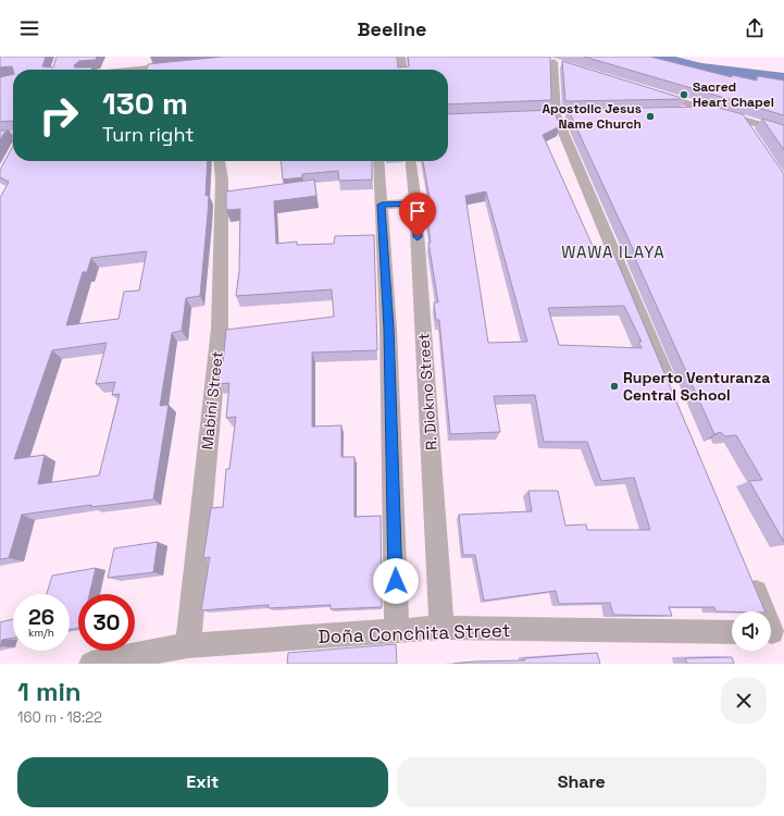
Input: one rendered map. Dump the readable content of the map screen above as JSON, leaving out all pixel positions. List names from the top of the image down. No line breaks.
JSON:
{"streets":{"street":["R. Diokno Street","Mabini Street","Doña Conchita Street"]},"crossings":[["R. Diokno Street","Doña Conchita Street"],["Mabini Street","Doña Conchita Street"]],"districts":["WAWA ILAYA"],"places":["Sacred Heart Chapel","Apostolic Jesus Name Church","Ruperto Venturanza Central School"],"page":{"header":"Beeline","turn":["130 m","Turn right"],"speed":"26 km/h","limit":"30","heading":["1 min","160 m · 18:22"],"buttons":["Exit","Share"]}}
